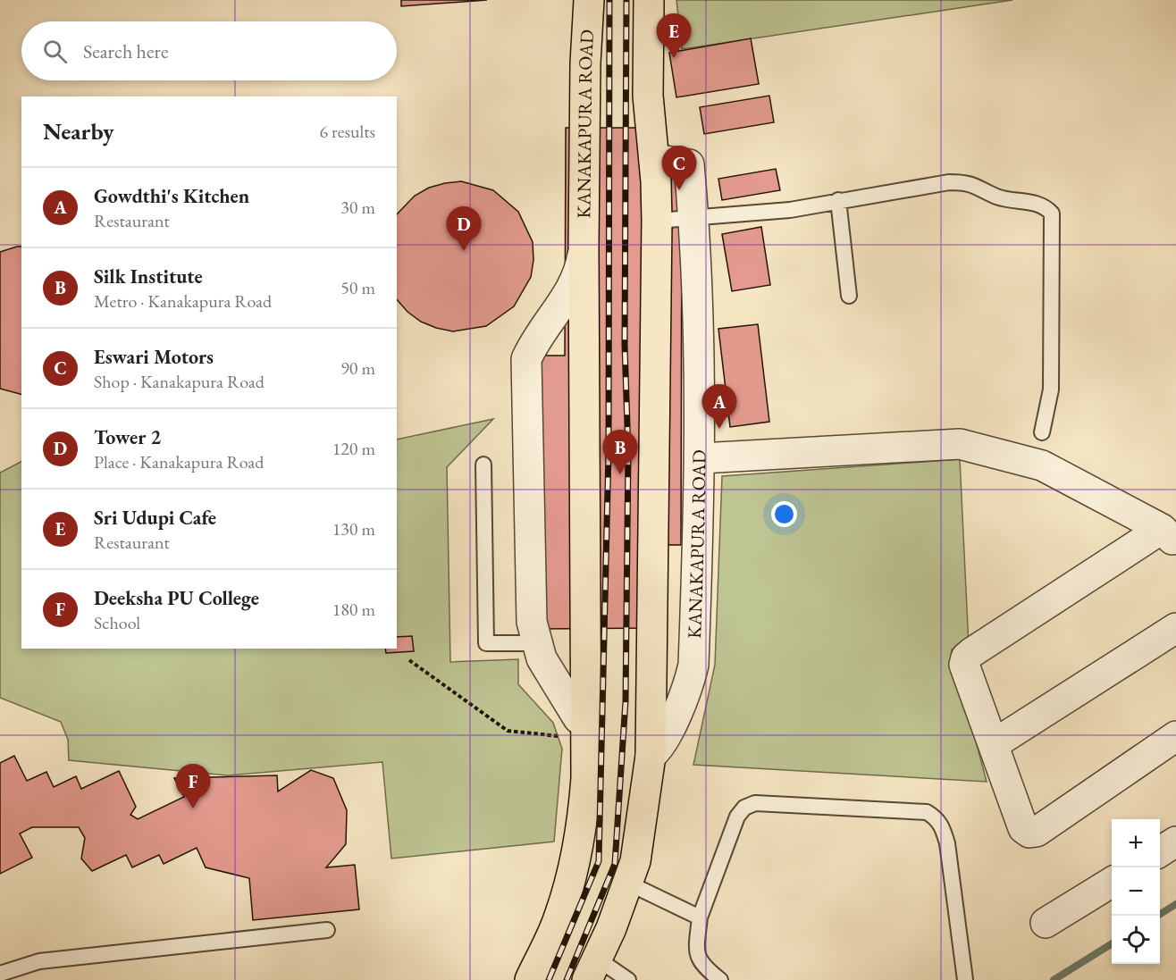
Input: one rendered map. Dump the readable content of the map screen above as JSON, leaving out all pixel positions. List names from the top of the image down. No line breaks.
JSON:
{"streets":{"highway":["KANAKAPURA ROAD"]},"page":{"pins":["E","C","D","A","B","F"],"search":"Search here","heading":["Nearby","6 results"],"list":[{"mark":"A","name":"Gowdthi's Kitchen","note":"Restaurant","value":"30 m"},{"mark":"B","name":"Silk Institute","note":"Metro · Kanakapura Road","value":"50 m"},{"mark":"C","name":"Eswari Motors","note":"Shop · Kanakapura Road","value":"90 m"},{"mark":"D","name":"Tower 2","note":"Place · Kanakapura Road","value":"120 m"},{"mark":"E","name":"Sri Udupi Cafe","note":"Restaurant","value":"130 m"},{"mark":"F","name":"Deeksha PU College","note":"School","value":"180 m"}],"map_buttons":["+","−"]}}
